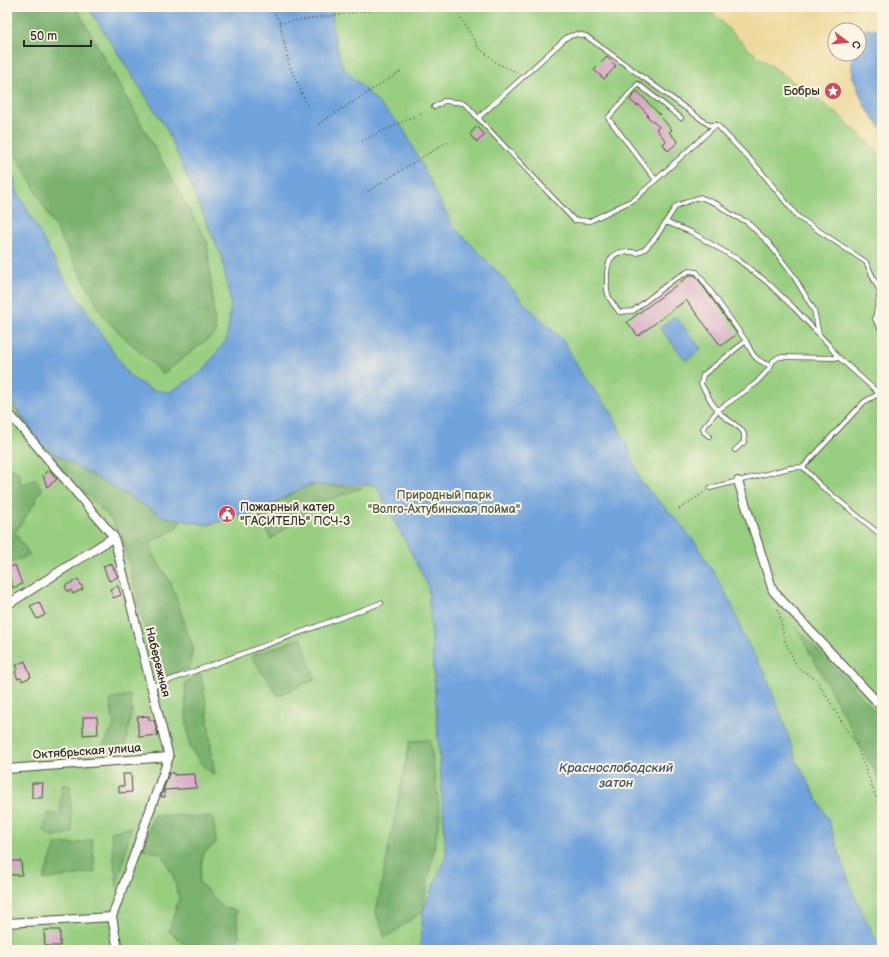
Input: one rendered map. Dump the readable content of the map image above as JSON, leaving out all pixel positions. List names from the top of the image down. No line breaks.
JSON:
{"streets":{"street":["Набережная","Октябрьская улица"]},"crossings":[["Набережная","Октябрьская улица"]],"water":["Краснослободский затон"],"parks":["Природный парк \"Волго-Ахтубинская пойма\""],"places":{"place":["Бобры"],"public building":["Пожарный катер \"ГАСИТЕЛЬ\" ПСЧ-3"]},"scale_bar":"50 m","north":"right"}
